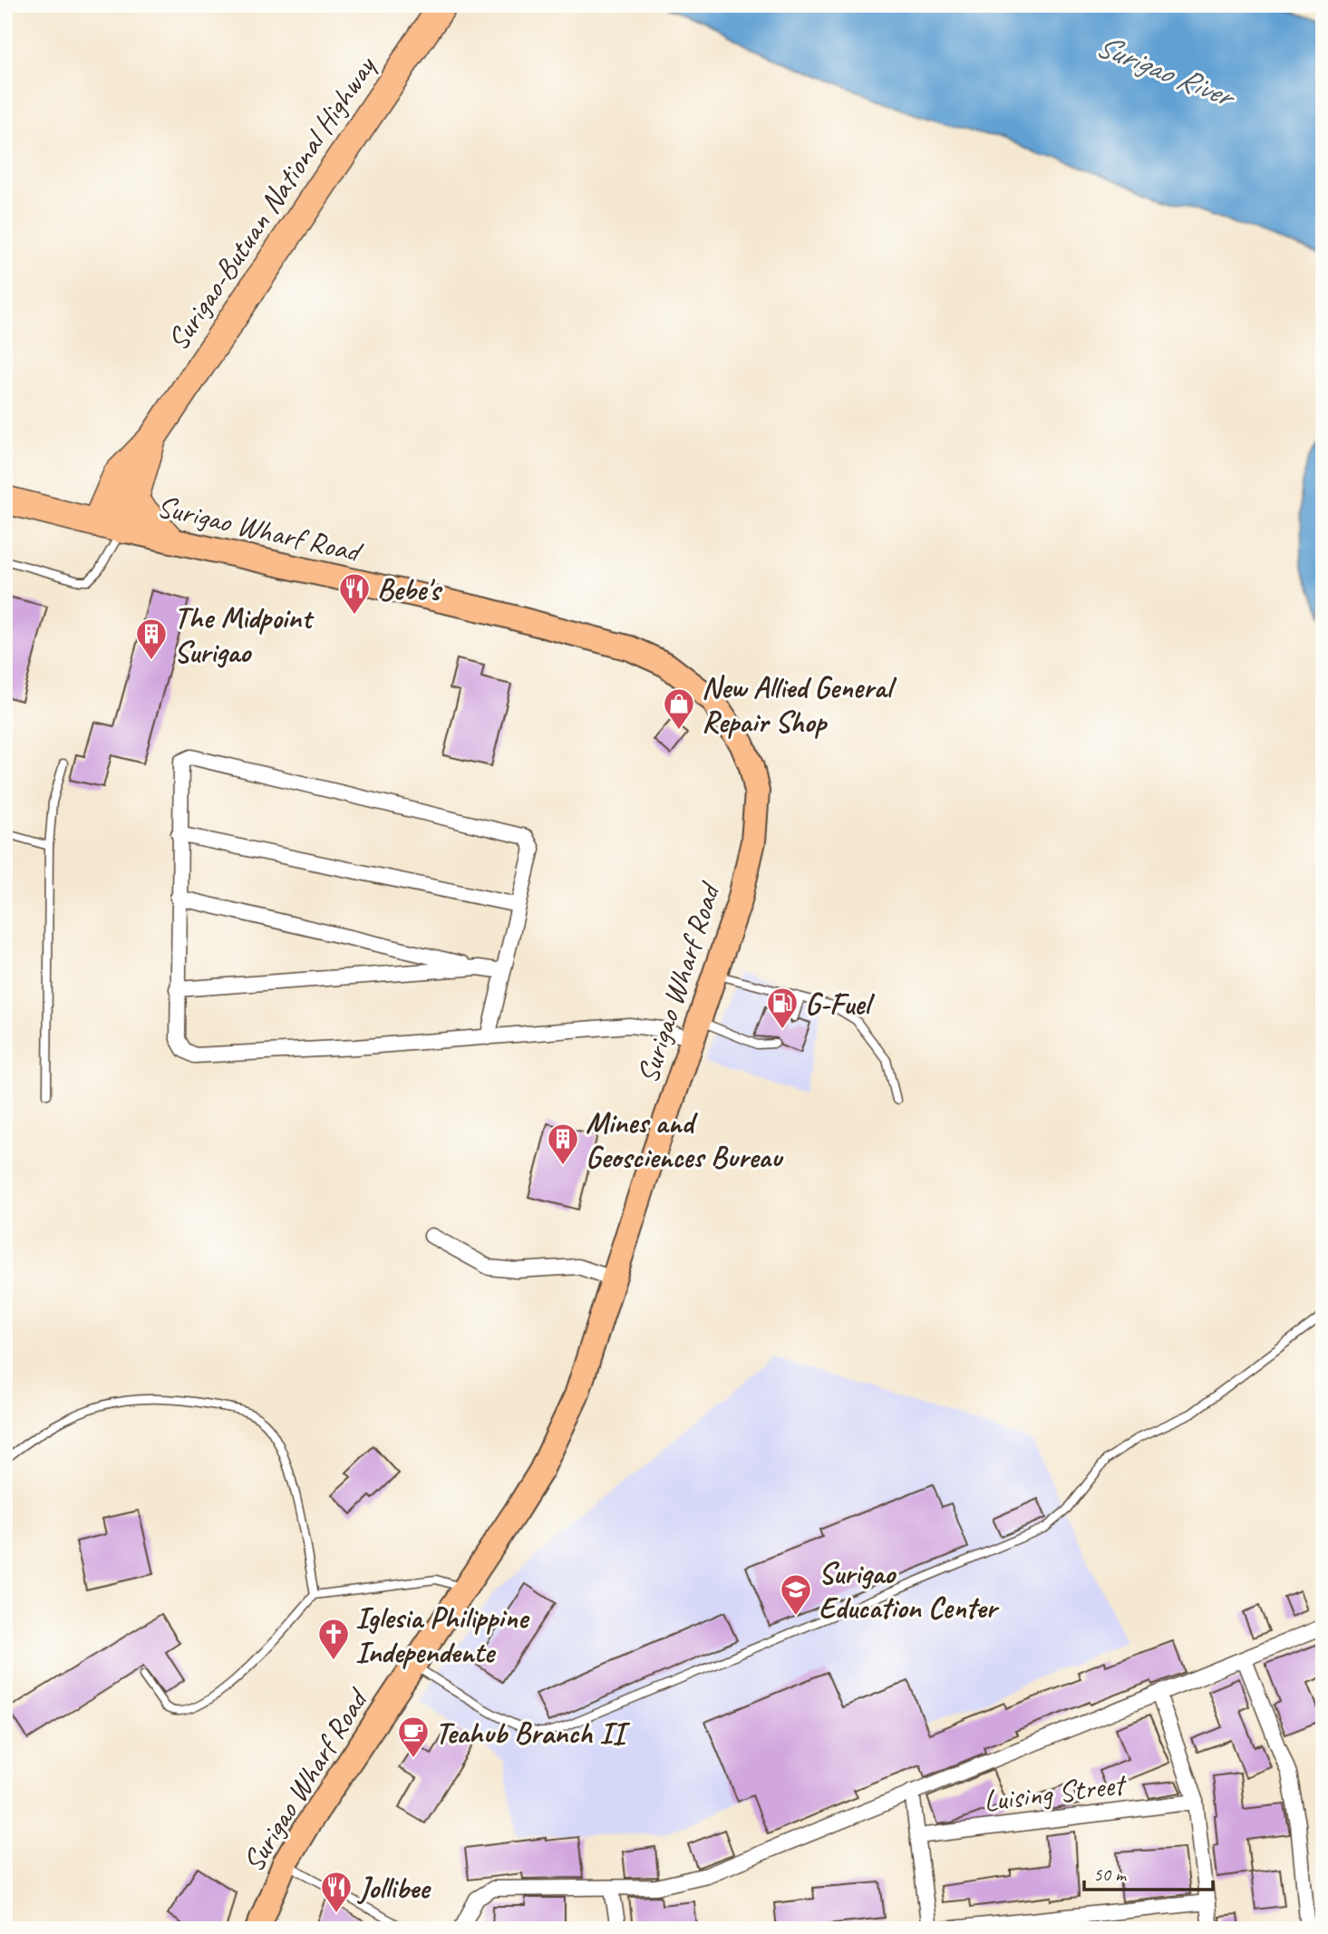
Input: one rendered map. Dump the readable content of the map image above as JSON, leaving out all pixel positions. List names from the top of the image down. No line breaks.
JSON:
{"streets":{"highway":["Surigao-Butuan National Highway"],"main road":["Surigao Wharf Road"],"street":["Luising Street"]},"crossings":[["Surigao-Butuan National Highway","Surigao Wharf Road"]],"water":["Surigao River"],"places":{"restaurant":["Bebe's","Jollibee"],"building":["The Midpoint Surigao","Mines and Geosciences Bureau"],"shop":["New Allied General Repair Shop"],"fuel station":["G-Fuel"],"school or university":["Surigao Education Center"],"church":["Iglesia Philippine Independente"],"cafe":["Teahub Branch II"]},"scale_bar":"50 m"}
